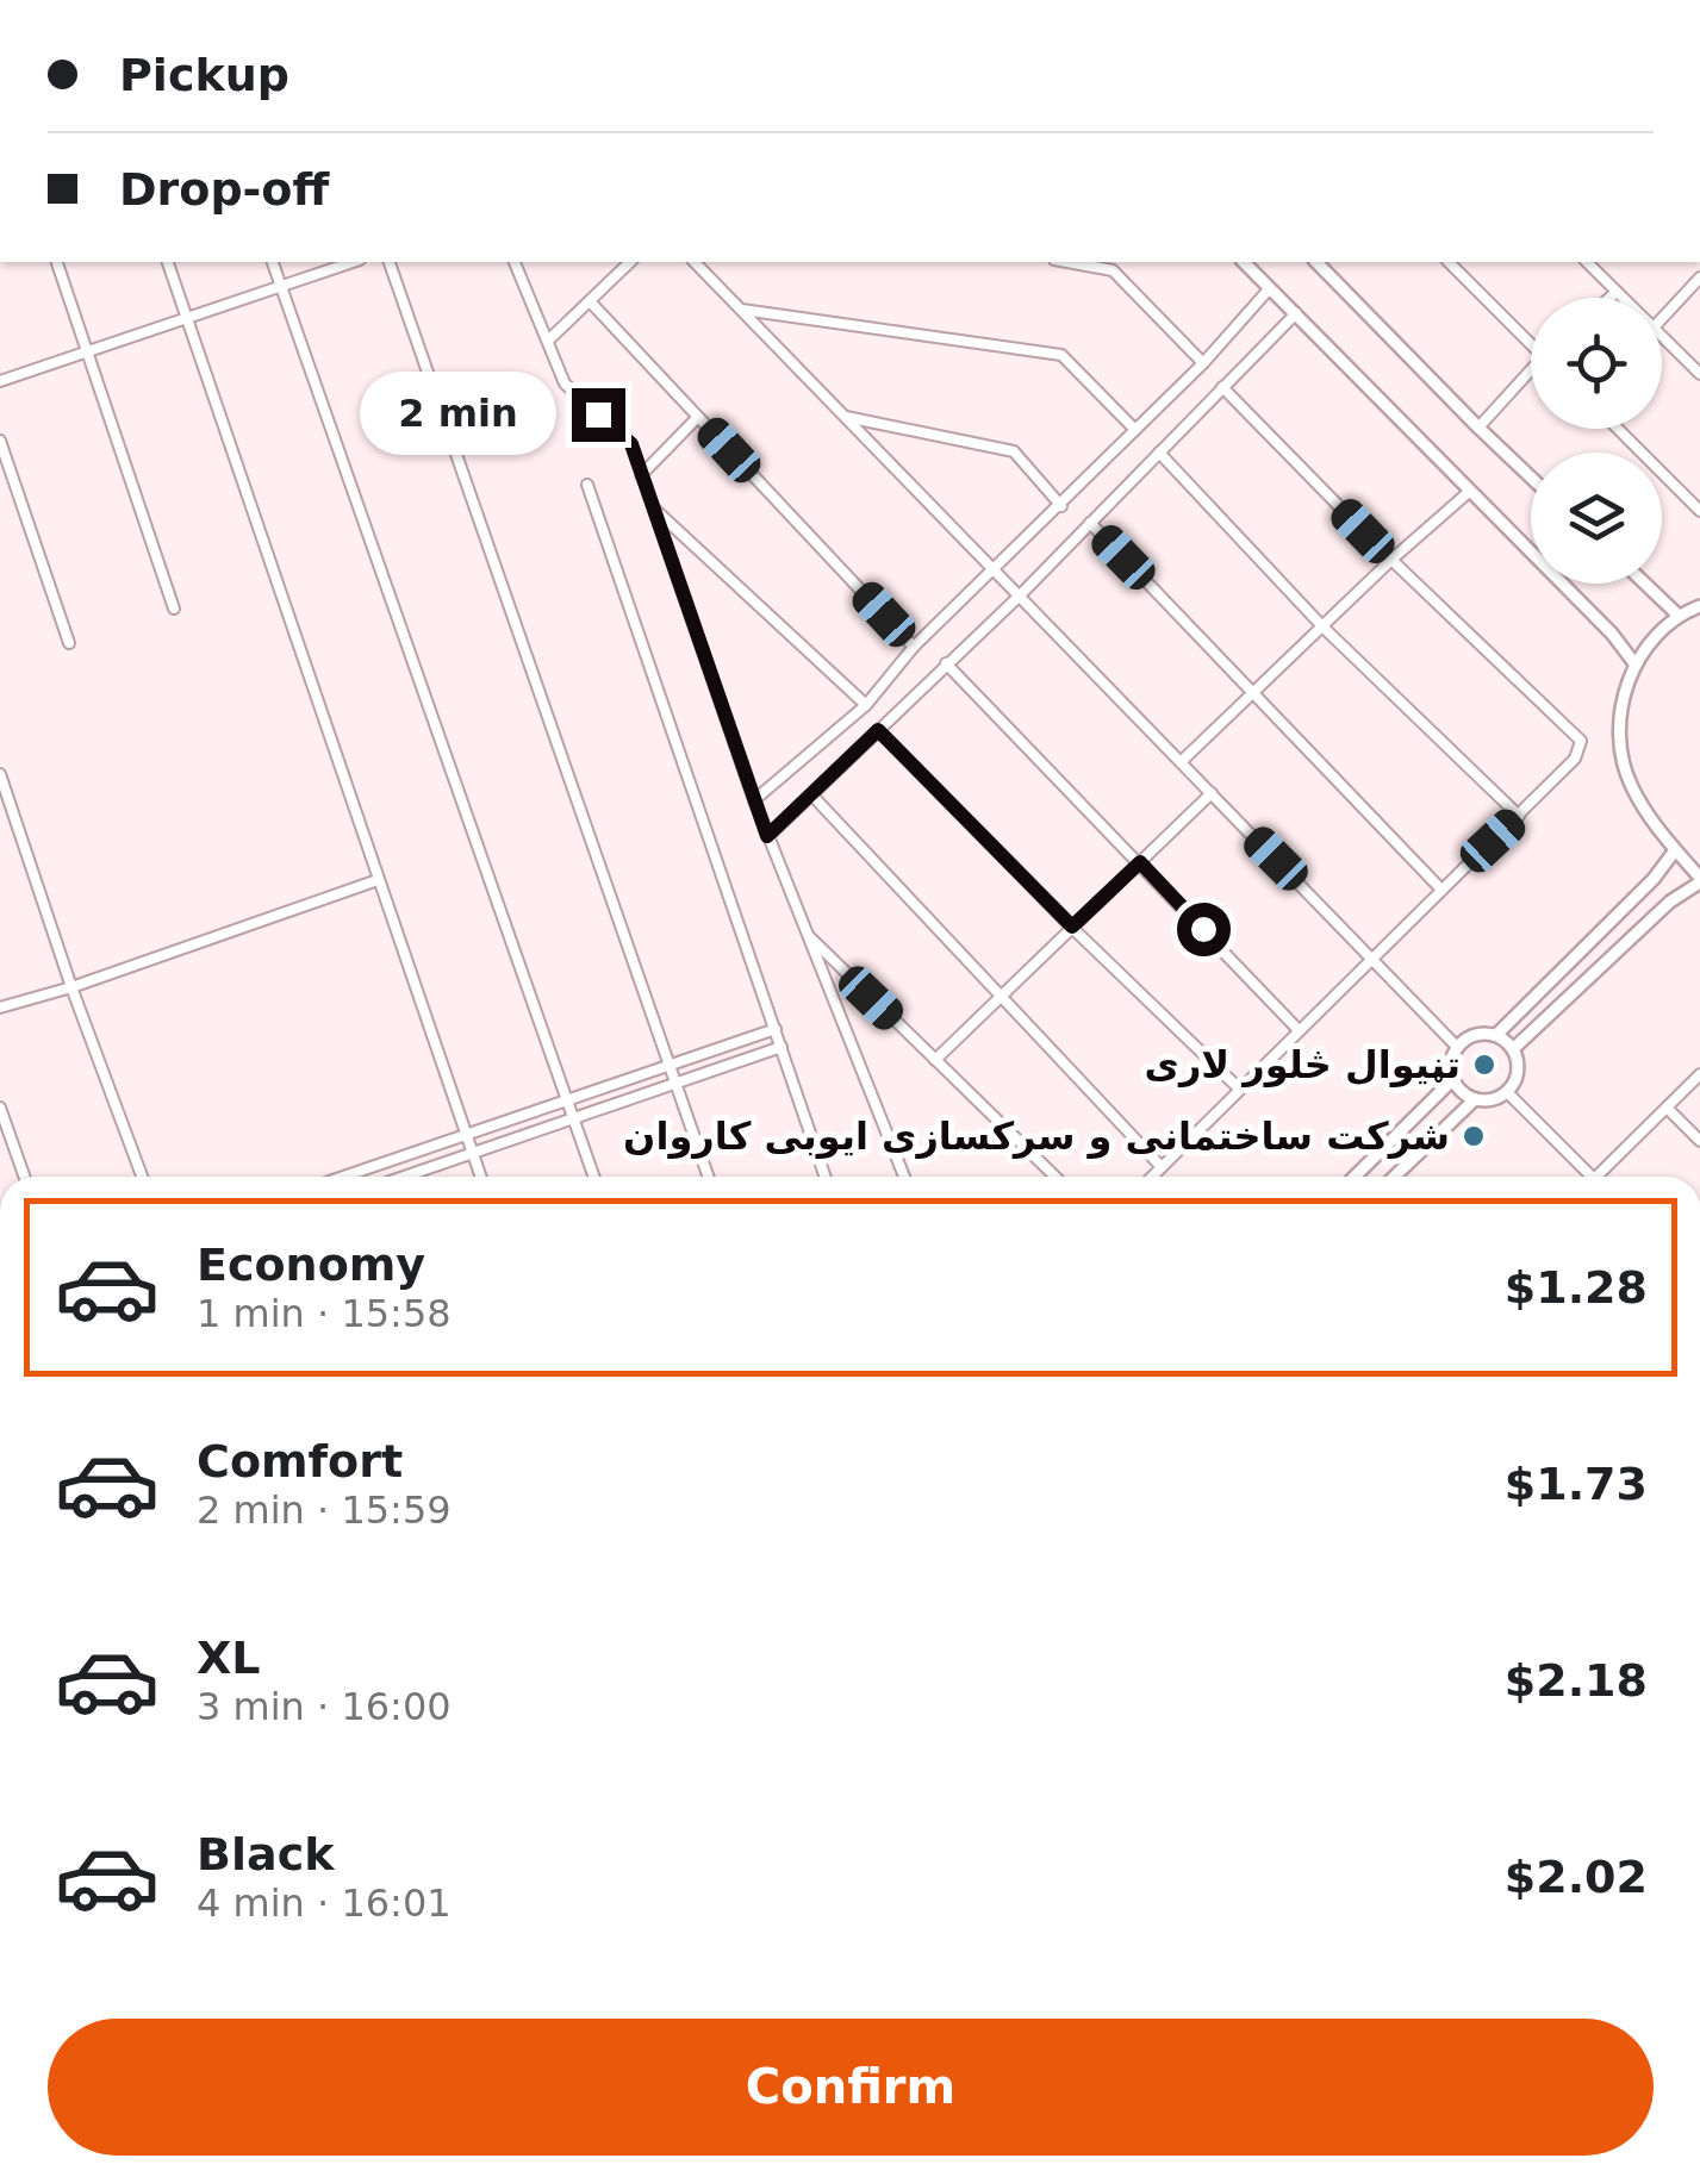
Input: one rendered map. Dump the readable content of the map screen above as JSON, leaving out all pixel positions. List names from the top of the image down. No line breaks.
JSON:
{"places":["تڼیوال څلور لاری","شرکت ساختمانی و سرکسازی ایوبی کاروان"],"page":{"banner":["Pickup","Drop-off"],"bubble":"2 min","list":[{"name":"Economy","note":"1 min · 15:58","value":"$1.28"},{"name":"Comfort","note":"2 min · 15:59","value":"$1.73"},{"name":"XL","note":"3 min · 16:00","value":"$2.18"},{"name":"Black","note":"4 min · 16:01","value":"$2.02"}],"buttons":"Confirm"}}
